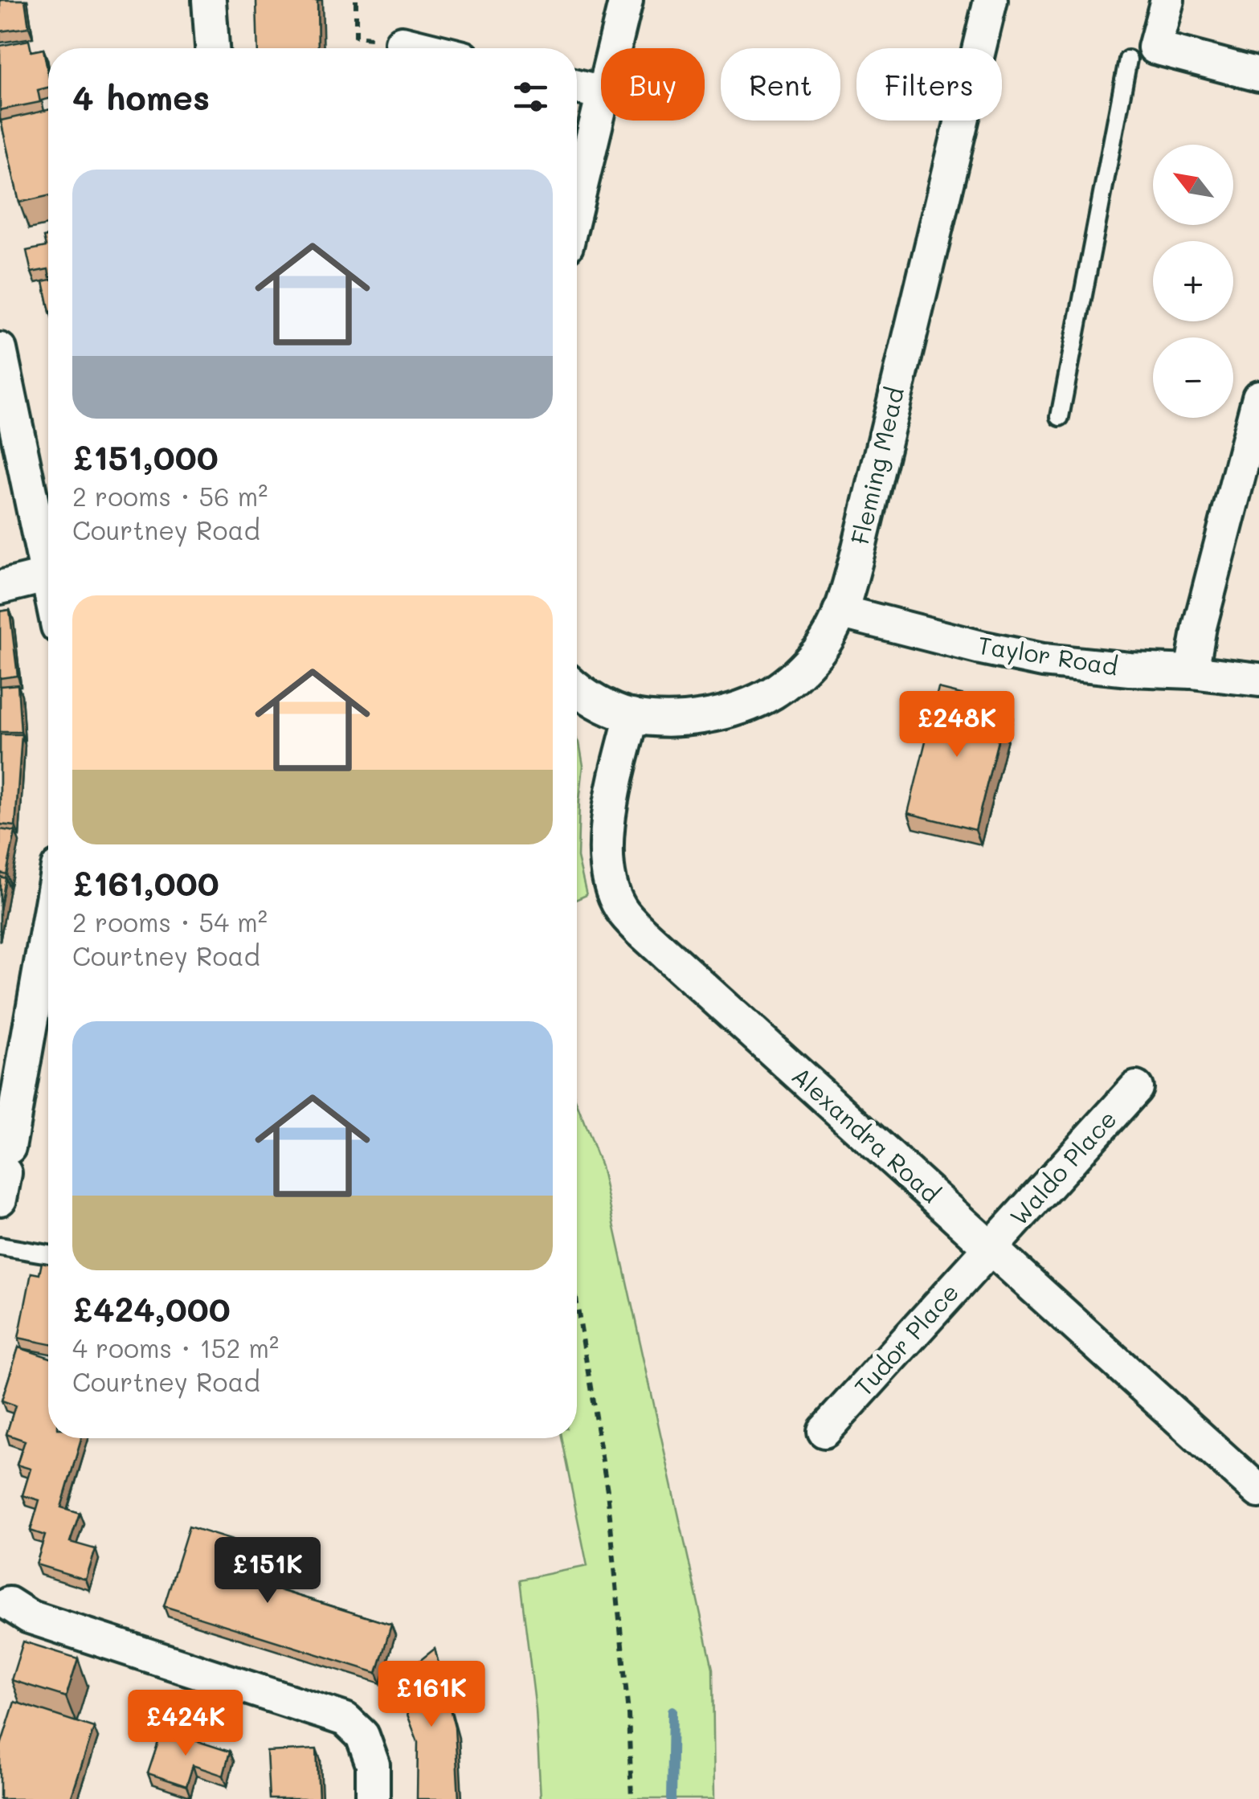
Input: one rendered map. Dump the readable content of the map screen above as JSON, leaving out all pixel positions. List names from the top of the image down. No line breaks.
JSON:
{"streets":{"street":["Fleming Mead","Taylor Road","Alexandra Road","Waldo Place","Tudor Place"]},"crossings":[["Fleming Mead","Taylor Road"],["Fleming Mead","Alexandra Road"],["Alexandra Road","Waldo Place"],["Alexandra Road","Tudor Place"],["Waldo Place","Tudor Place"]],"north":"top left","page":{"chip":["Buy","Rent","Filters"],"heading":"4 homes","map_buttons":["+","−"],"list":[{"name":"£151,000","note":"2 rooms · 56 m² · Courtney Road"},{"name":"£161,000","note":"2 rooms · 54 m² · Courtney Road"},{"name":"£424,000","note":"4 rooms · 152 m² · Courtney Road"}],"price":["£248K","£151K","£161K","£424K"]}}
